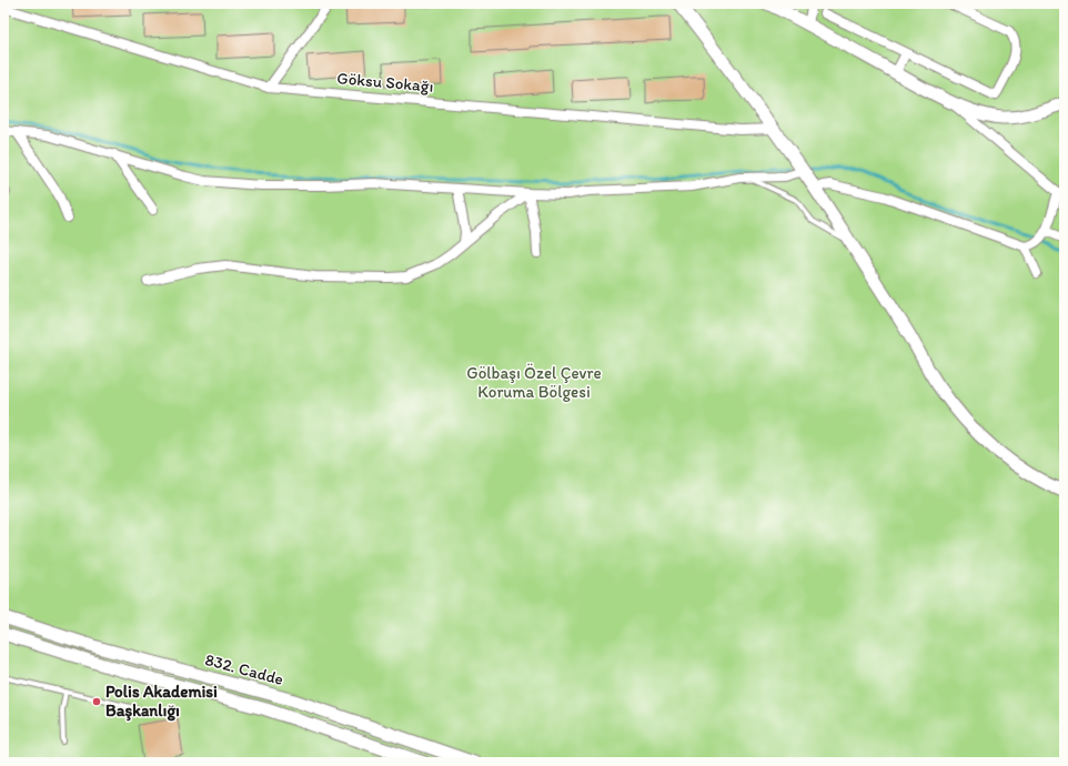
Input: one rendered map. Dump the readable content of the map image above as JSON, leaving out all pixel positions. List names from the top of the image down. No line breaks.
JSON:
{"streets":{"street":["Göksu Sokağı","832. Cadde"]},"parks":["Gölbaşı Özel Çevre Koruma Bölgesi"],"places":["Polis Akademisi Başkanlığı"]}
